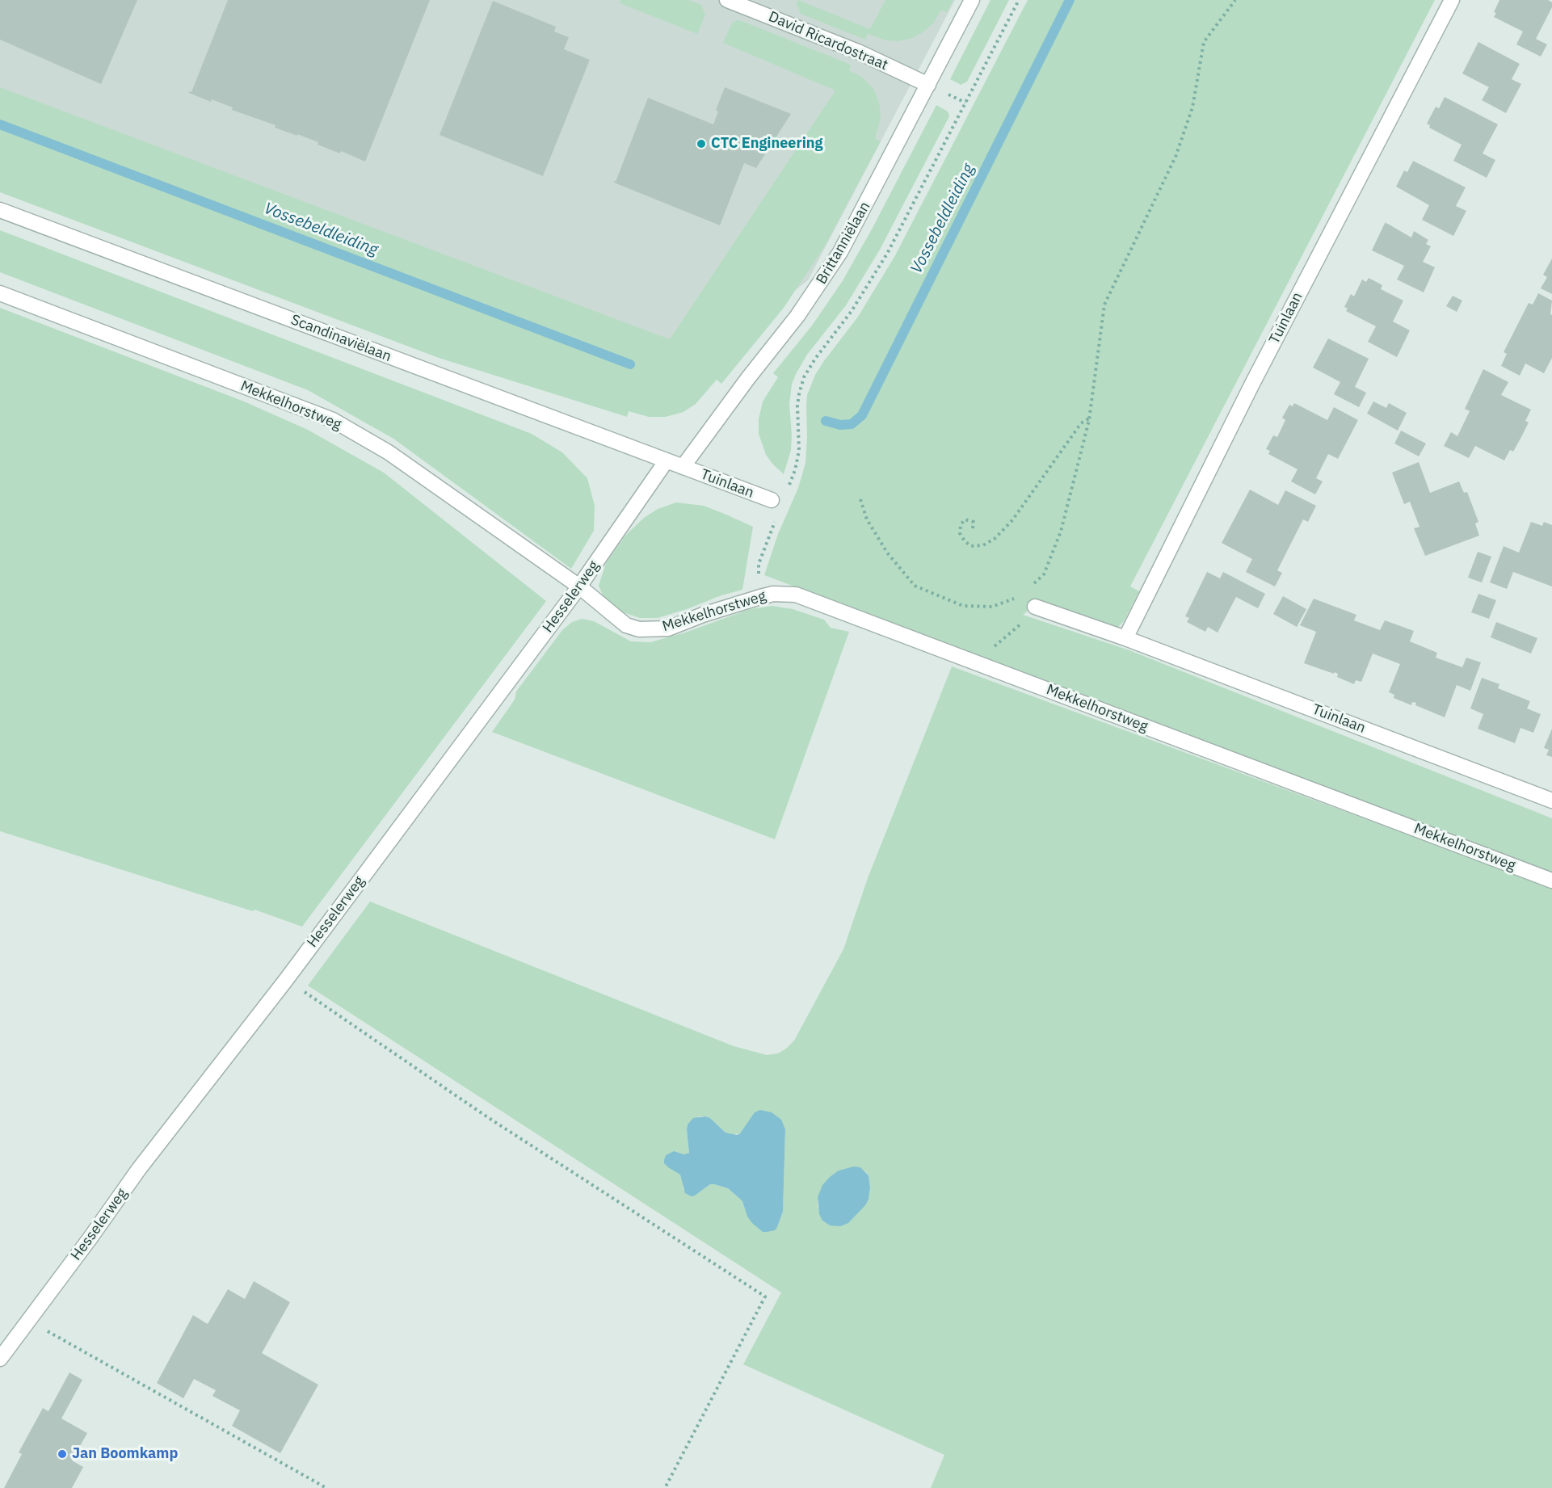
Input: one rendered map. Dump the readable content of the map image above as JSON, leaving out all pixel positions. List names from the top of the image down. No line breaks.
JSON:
{"streets":{"street":["David Ricardostraat","Brittanniëlaan","Tuinlaan","Scandinaviëlaan","Mekkelhorstweg","Hesselerweg"]},"crossings":[["David Ricardostraat","Brittanniëlaan"],["Brittanniëlaan","Tuinlaan"],["Brittanniëlaan","Scandinaviëlaan"],["Tuinlaan","Scandinaviëlaan"],["Scandinaviëlaan","Hesselerweg"],["Mekkelhorstweg","Hesselerweg"]],"water":["Vossebeldleiding"],"places":["CTC Engineering","Jan Boomkamp"]}
